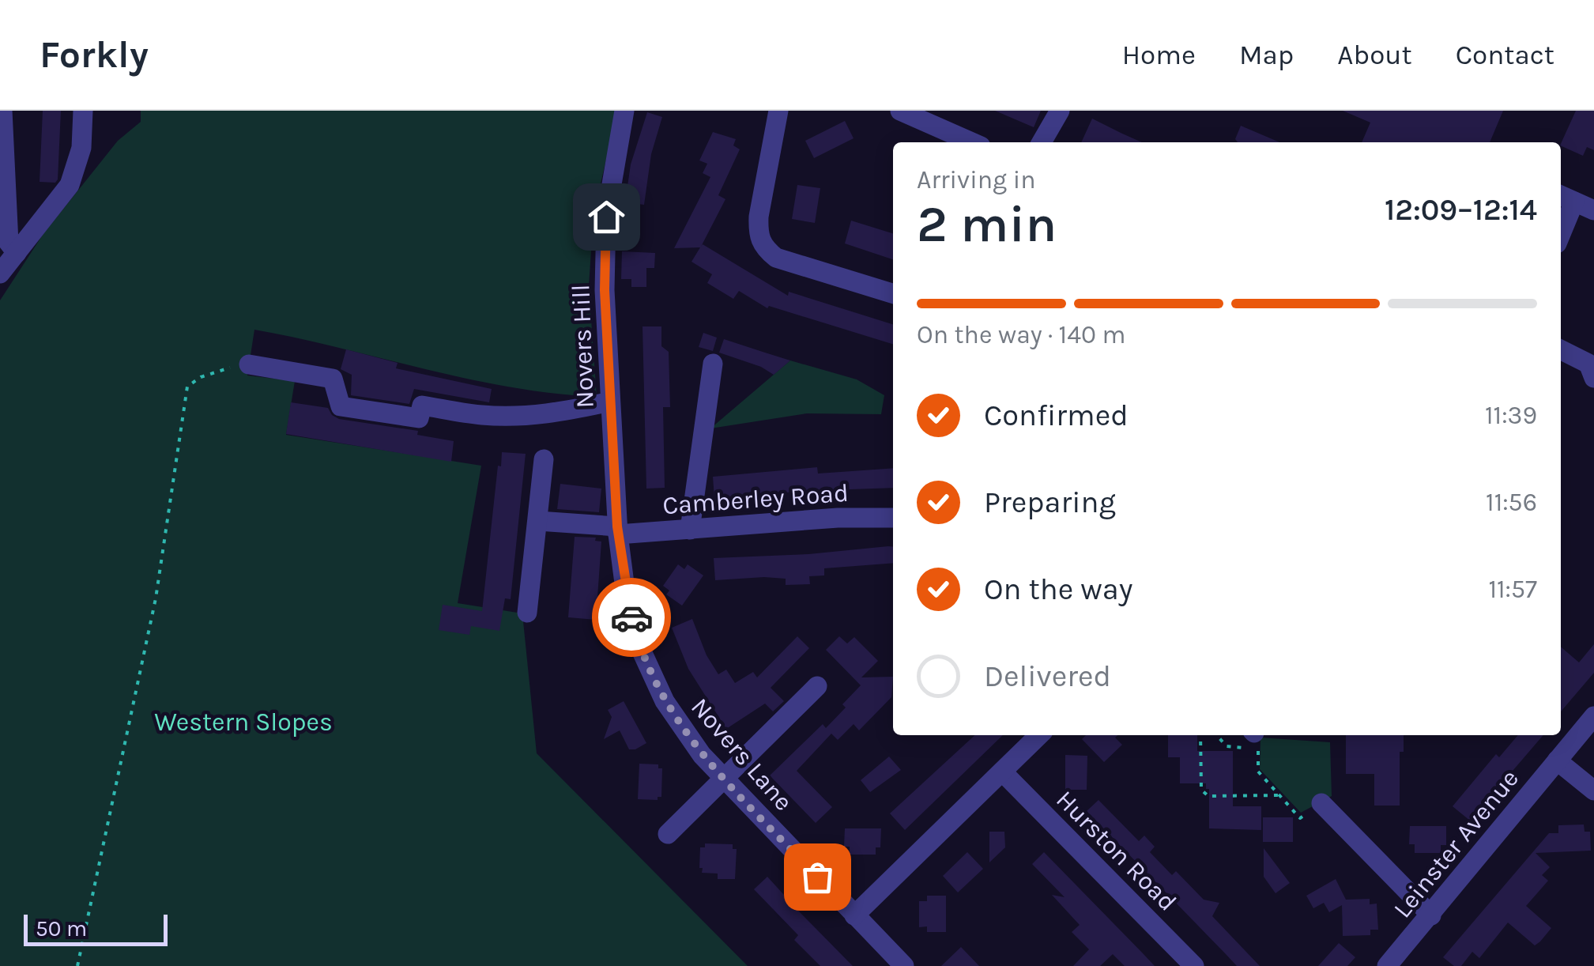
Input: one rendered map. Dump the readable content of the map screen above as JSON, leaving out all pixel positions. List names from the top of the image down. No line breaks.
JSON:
{"streets":{"street":["Novers Hill","Camberley Road","Novers Lane","Leinster Avenue","Hurston Road"]},"crossings":[["Novers Hill","Camberley Road"],["Novers Hill","Novers Lane"],["Camberley Road","Novers Lane"]],"parks":["Western Slopes"],"scale_bar":"50 m","page":{"header":"Forkly","nav":["Home","Map","About","Contact"],"heading":["2 min","Arriving in","12:09–12:14"],"bar":"On the way · 140 m","list":[["Confirmed","11:39"],["Preparing","11:56"],["On the way","11:57"],"Delivered"],"scale":"50 m"}}
